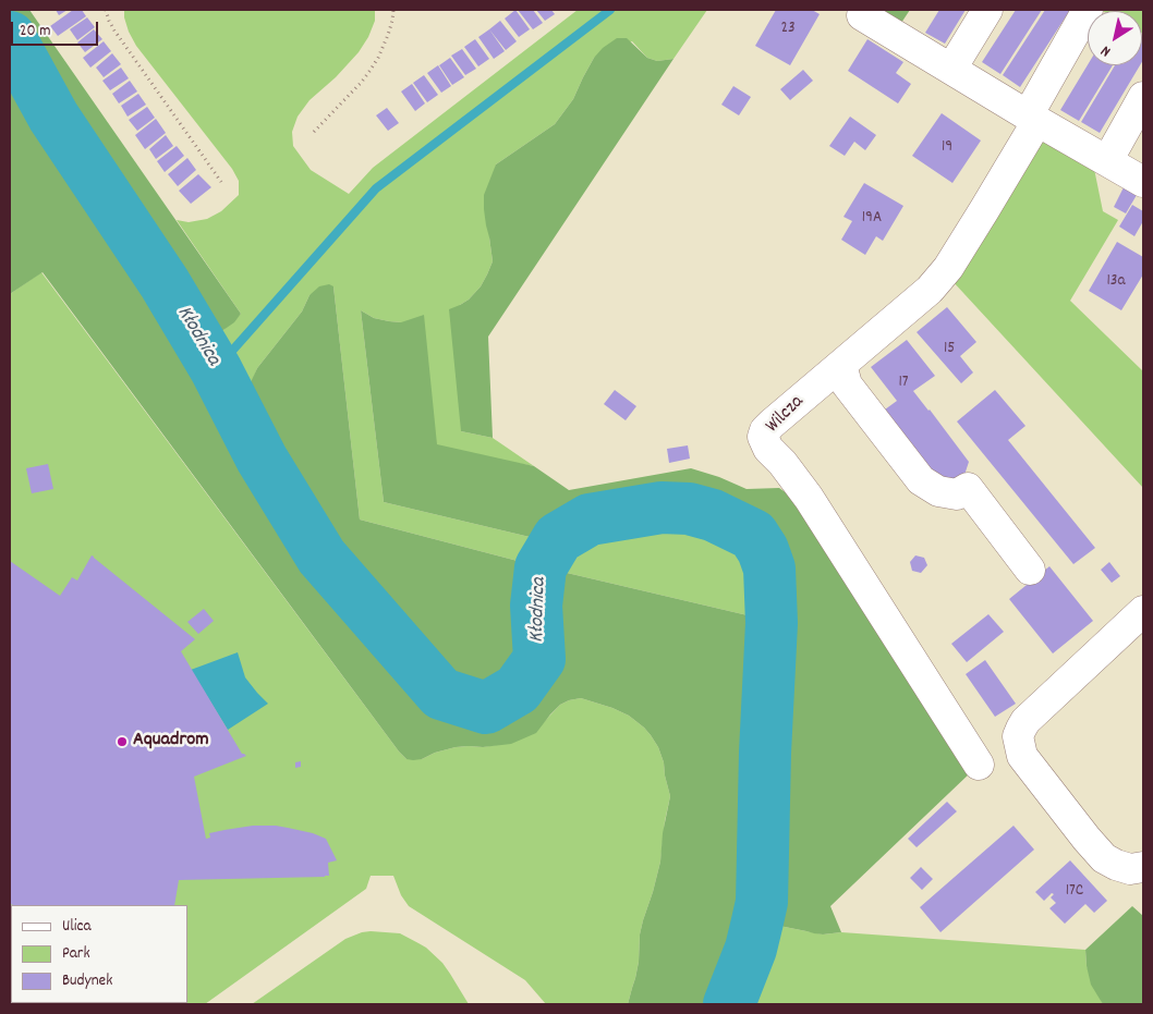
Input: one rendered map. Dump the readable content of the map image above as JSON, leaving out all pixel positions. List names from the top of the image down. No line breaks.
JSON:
{"streets":{"street":["Wilcza"]},"water":["Kłodnica"],"places":["Aquadrom"],"house_numbers":["23","19","19A","13a","15","17","17C"],"legend":["Ulica","Park","Budynek"],"scale_bar":"20 m","north":"bottom left"}
